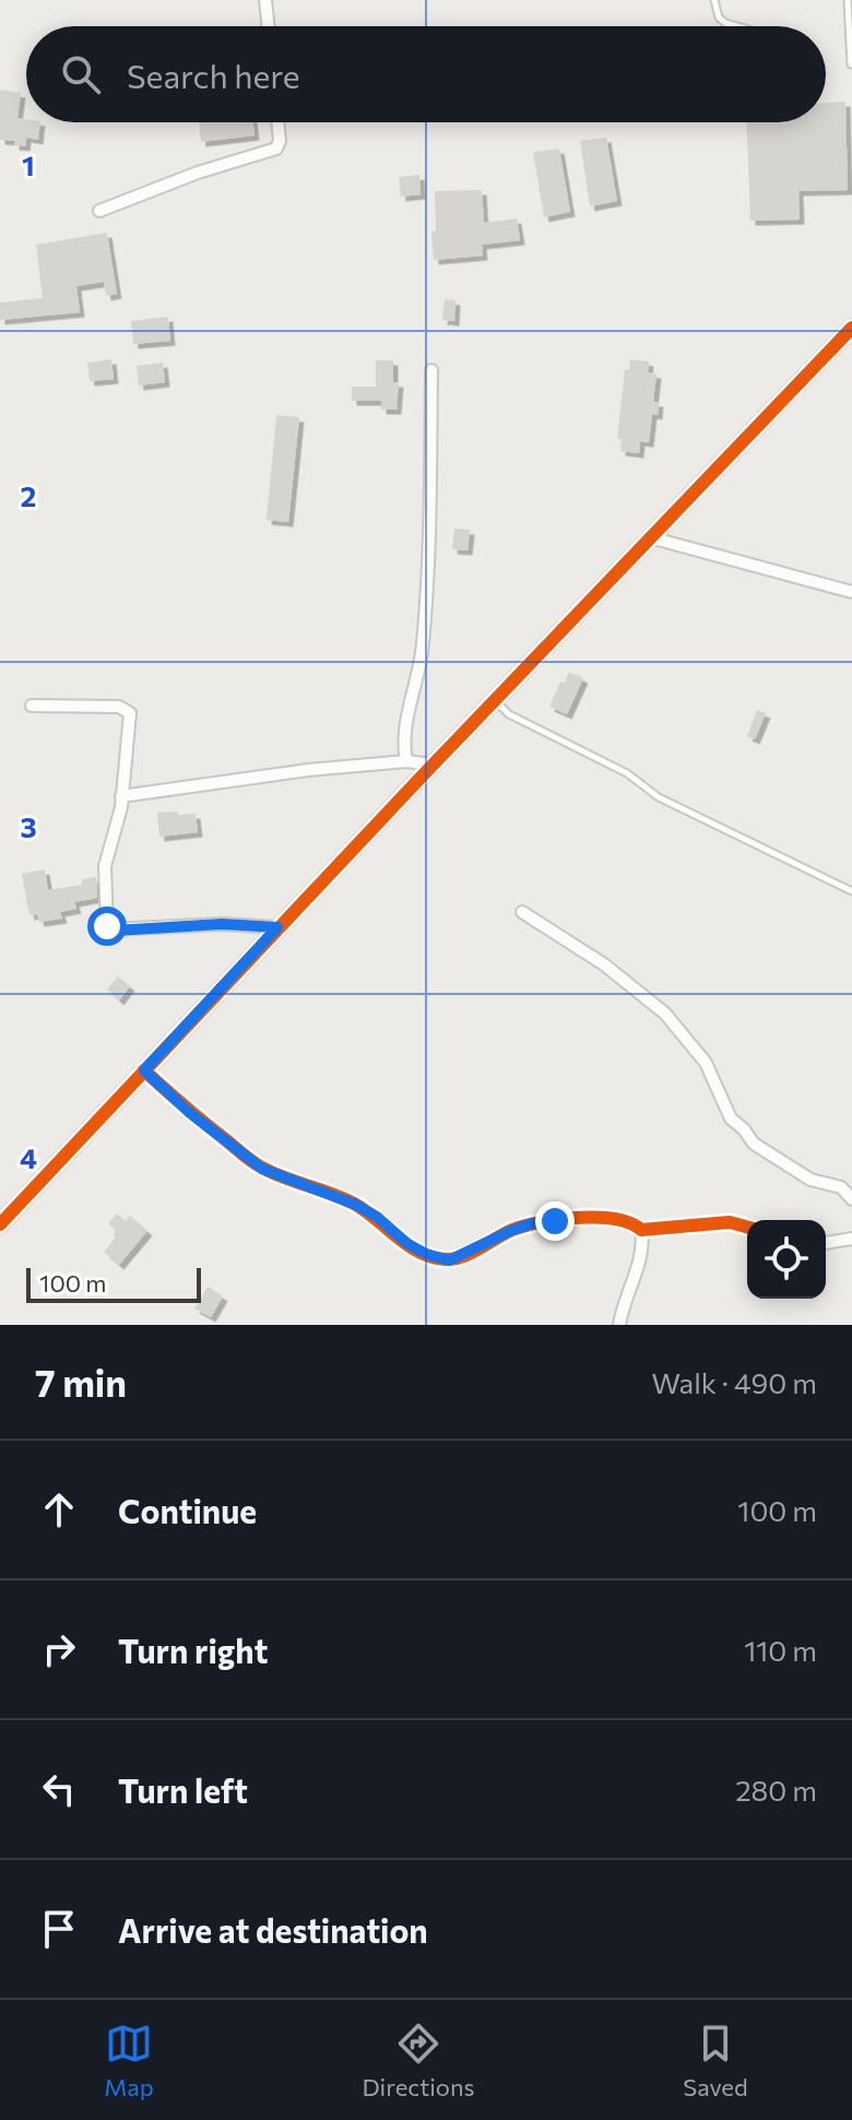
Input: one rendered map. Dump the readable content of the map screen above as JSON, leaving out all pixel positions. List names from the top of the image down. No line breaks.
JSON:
{"scale_bar":"100 m","page":{"search":"Search here","scale":"100 m","heading":["7 min","Walk · 490 m"],"list":[["Continue","100 m"],["Turn right","110 m"],["Turn left","280 m"],"Arrive at destination"],"nav":["Map","Directions","Saved"]},"grid":{"rows":["1","2","3","4"]}}
